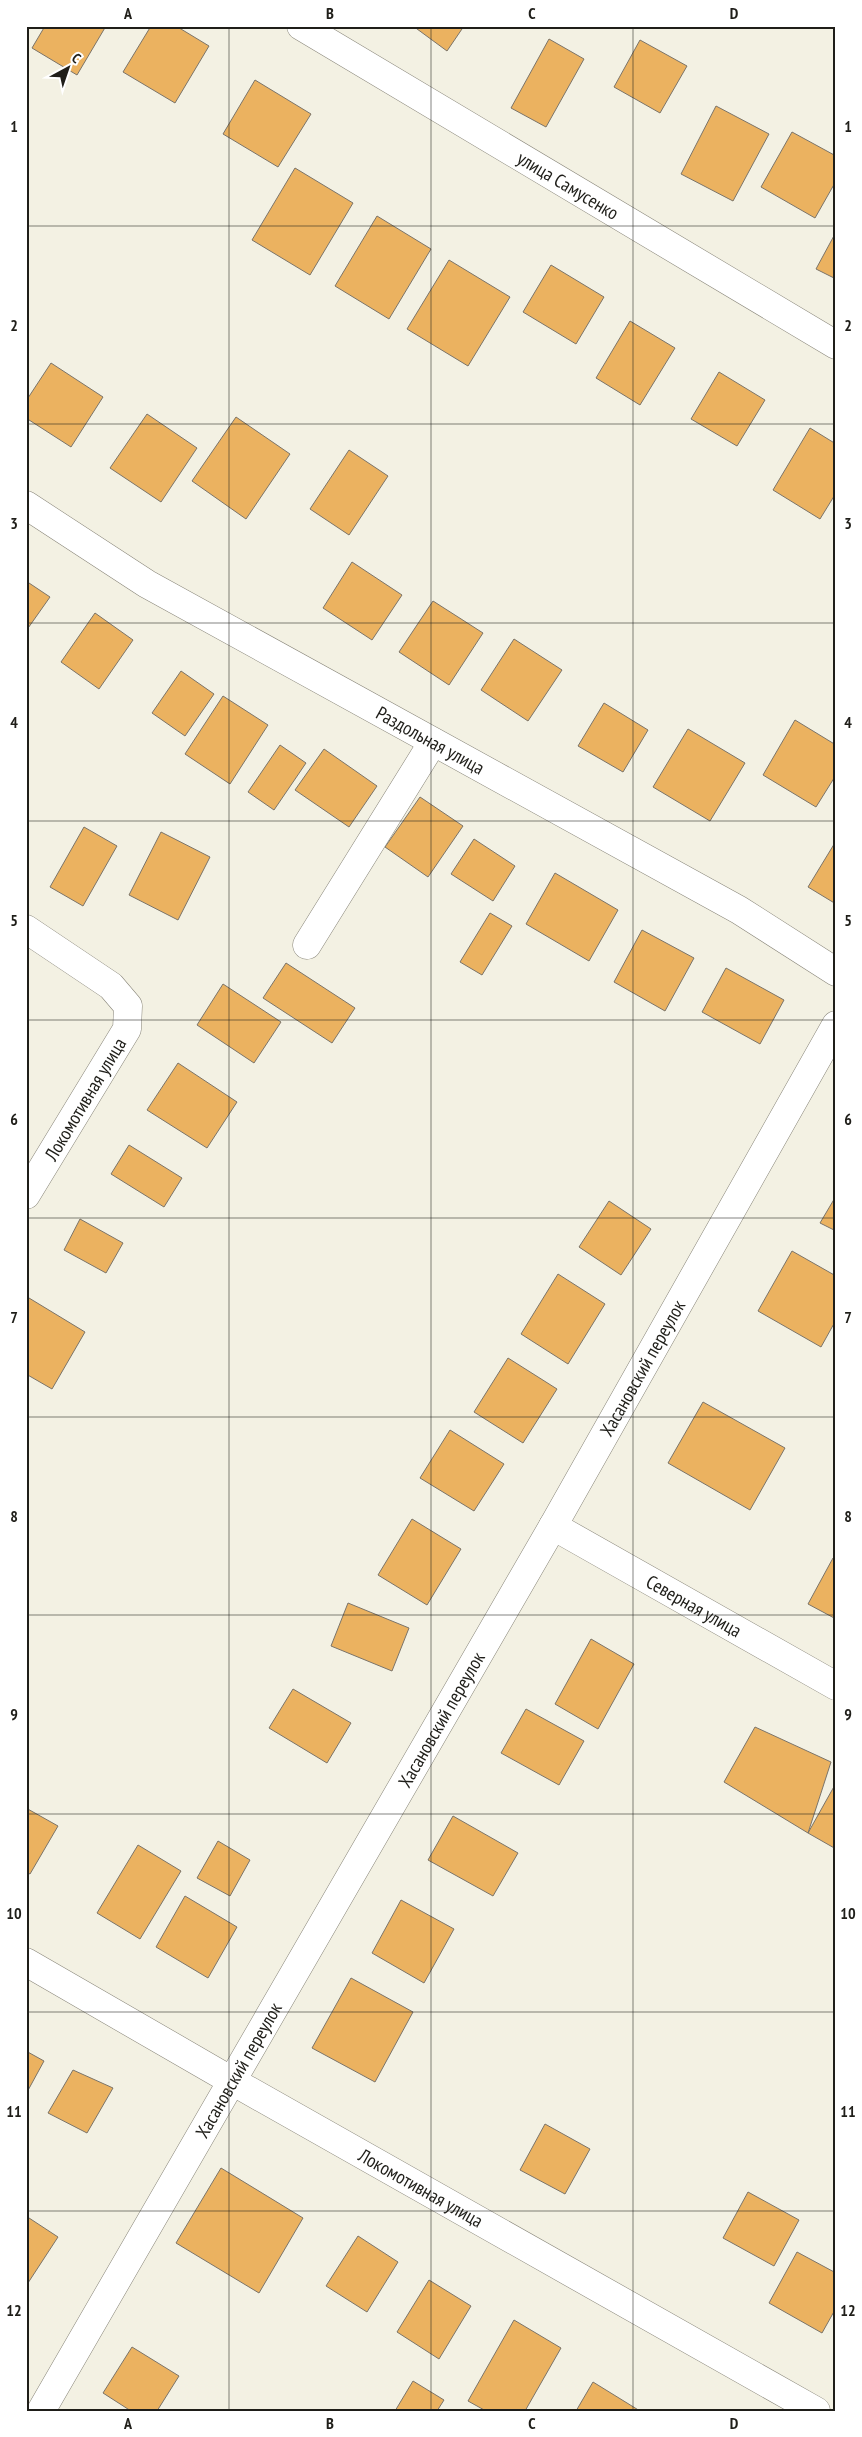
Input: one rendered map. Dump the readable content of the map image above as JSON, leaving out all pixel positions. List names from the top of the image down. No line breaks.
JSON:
{"streets":{"street":["улица Самусенко","Раздольная улица","Локомотивная улица","Хасановский переулок","Северная улица"]},"crossings":[["Локомотивная улица","Хасановский переулок"],["Хасановский переулок","Северная улица"]],"north":"top right","grid":{"columns":["A","B","C","D"],"rows":["1","2","3","4","5","6","7","8","9","10","11","12"]}}
